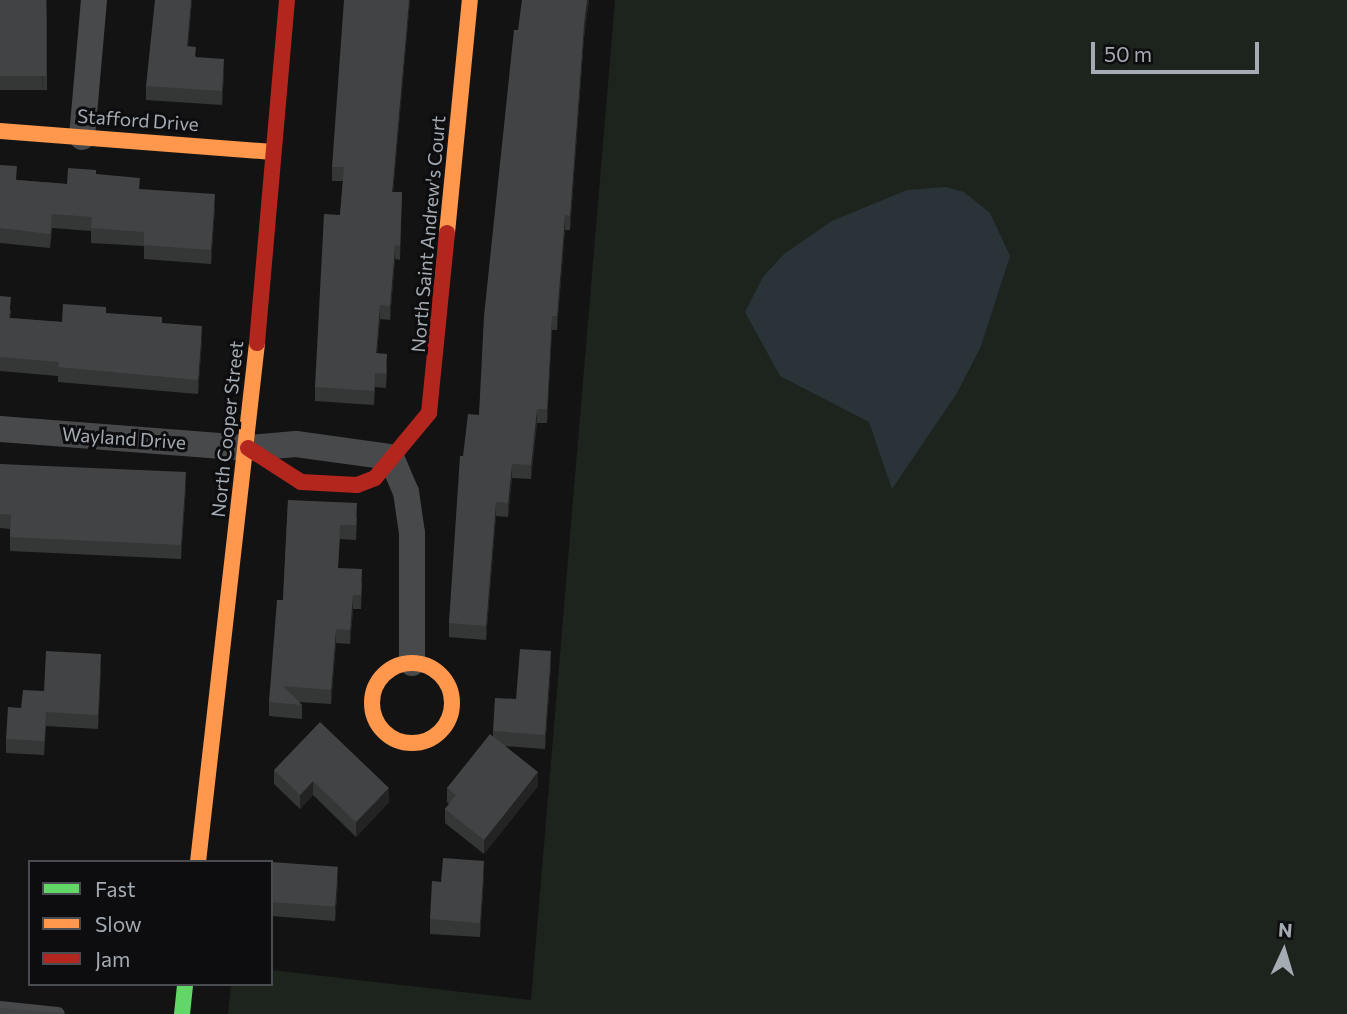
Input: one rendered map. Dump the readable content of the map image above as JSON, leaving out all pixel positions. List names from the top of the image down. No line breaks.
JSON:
{"streets":{"street":["Stafford Drive","North Saint Andrew's Court","North Cooper Street","Wayland Drive"]},"crossings":[["Stafford Drive","North Cooper Street"],["North Saint Andrew's Court","North Cooper Street"],["North Saint Andrew's Court","Wayland Drive"],["North Cooper Street","Wayland Drive"]],"legend":["Fast","Slow","Jam"],"scale_bar":"50 m","north":"top"}
